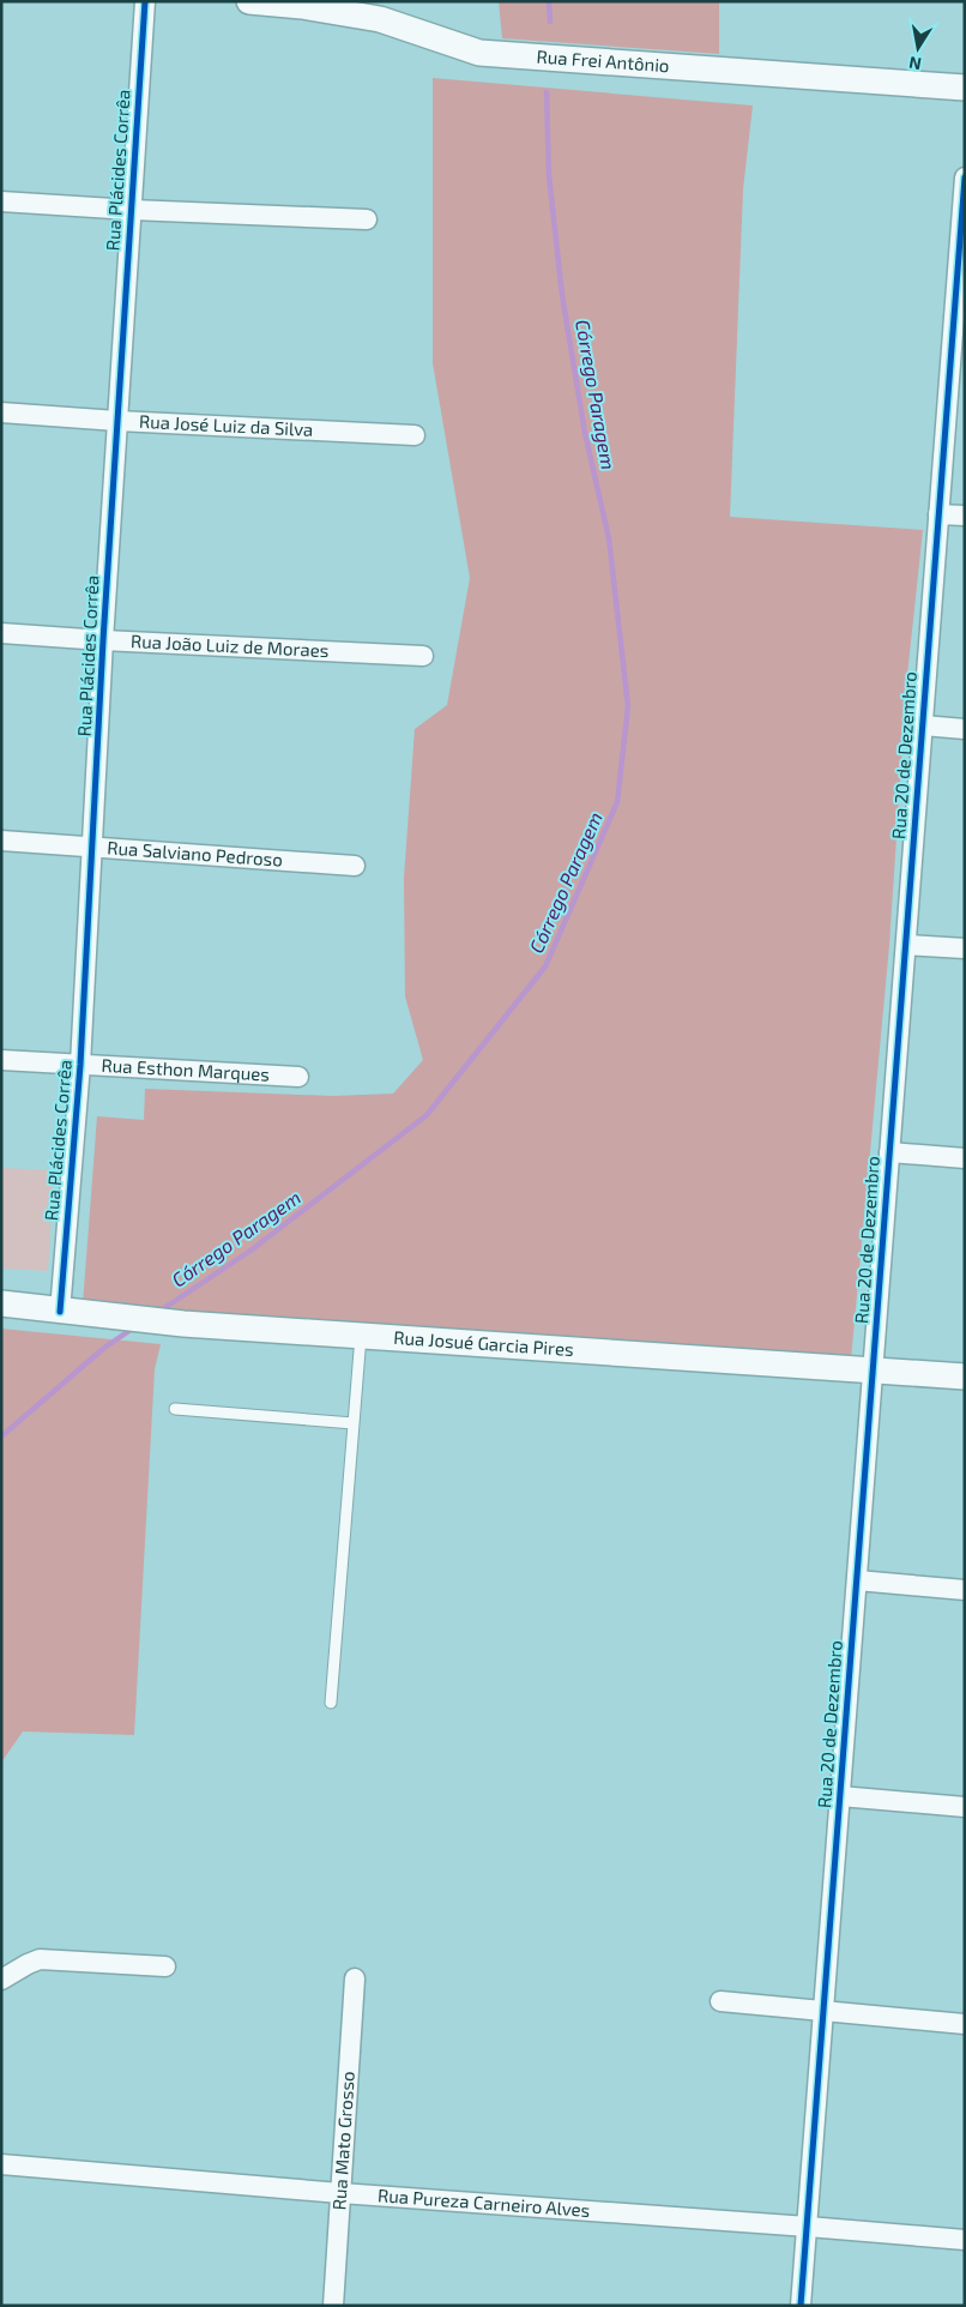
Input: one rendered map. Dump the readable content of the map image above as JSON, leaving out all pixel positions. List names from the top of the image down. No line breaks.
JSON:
{"streets":{"street":["Rua Frei Antônio","Rua Plácides Corrêa","Rua José Luiz da Silva","Rua João Luiz de Moraes","Rua 20 de Dezembro","Rua Salviano Pedroso","Rua Esthon Marques","Rua Josué Garcia Pires","Rua Mato Grosso","Rua Pureza Carneiro Alves"]},"crossings":[["Rua Plácides Corrêa","Rua José Luiz da Silva"],["Rua Plácides Corrêa","Rua João Luiz de Moraes"],["Rua Plácides Corrêa","Rua Salviano Pedroso"],["Rua Plácides Corrêa","Rua Esthon Marques"],["Rua Plácides Corrêa","Rua Josué Garcia Pires"],["Rua 20 de Dezembro","Rua Josué Garcia Pires"],["Rua 20 de Dezembro","Rua Pureza Carneiro Alves"],["Rua Mato Grosso","Rua Pureza Carneiro Alves"]],"water":["Córrego Paragem"],"north":"bottom"}
